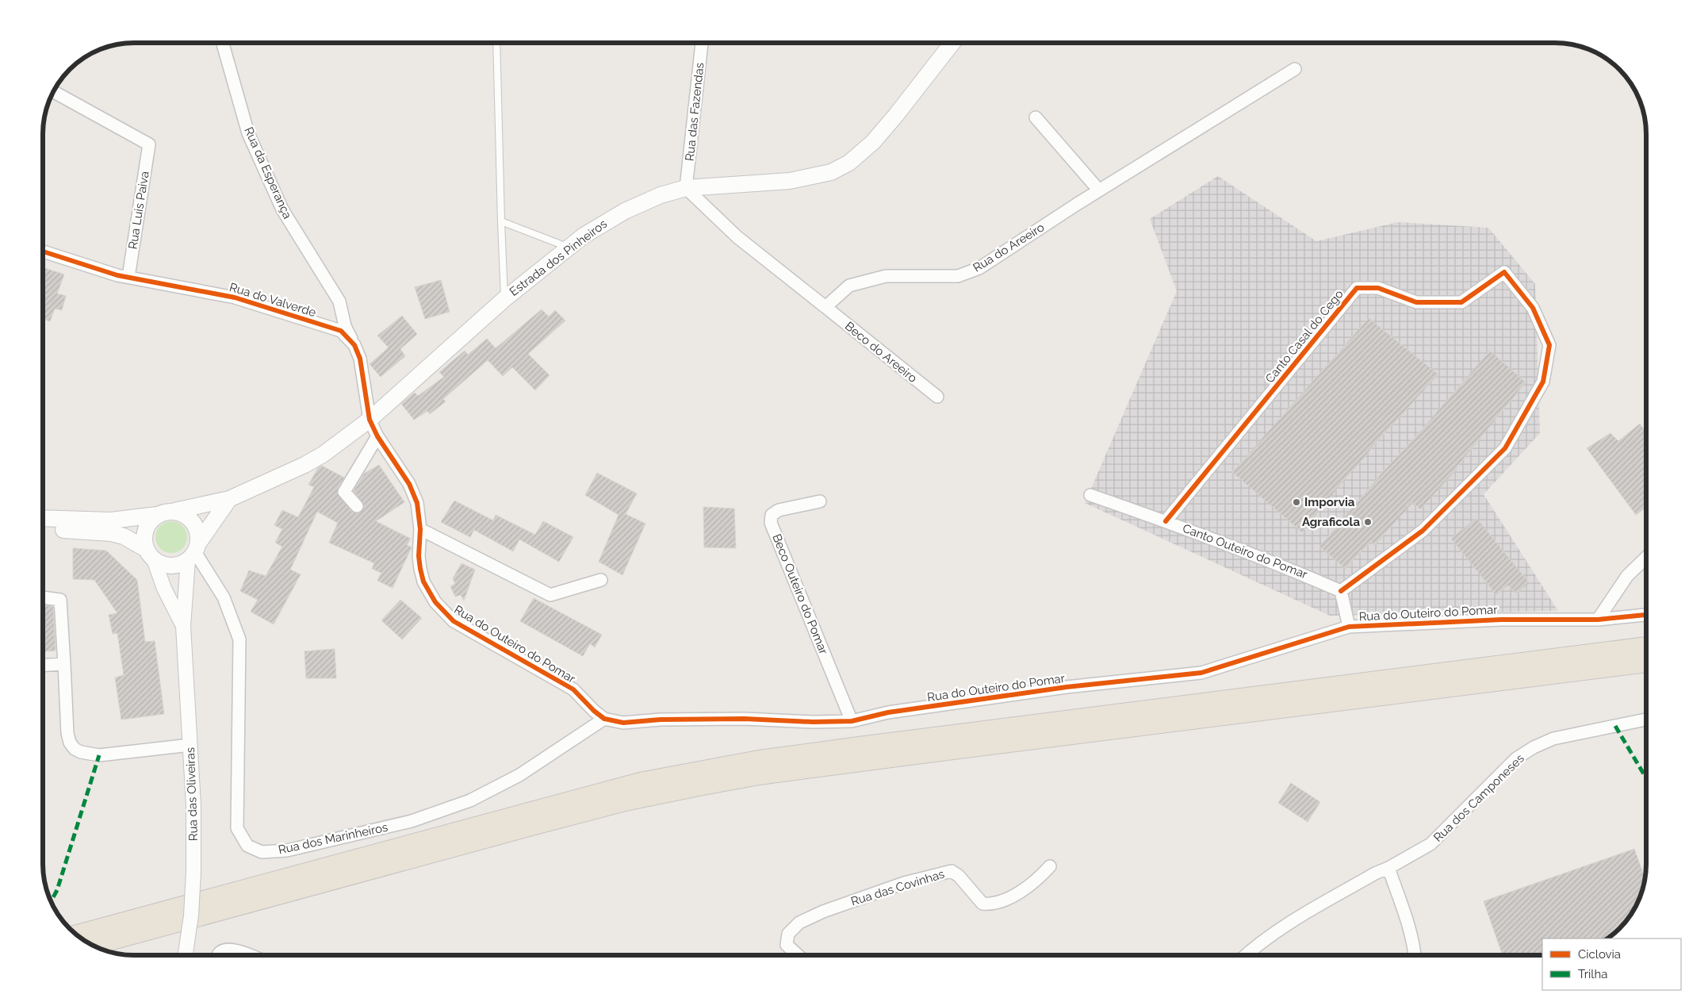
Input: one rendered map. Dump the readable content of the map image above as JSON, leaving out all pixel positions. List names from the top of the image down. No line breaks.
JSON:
{"streets":{"main road":["Estrada dos Pinheiros"],"street":["Rua das Fazendas","Rua da Esperança","Rua Luis Paiva","Rua do Areeiro","Rua do Valverde","Canto Casal do Cego","Beco do Areeiro","Canto Outeiro do Pomar","Beco Outeiro do Pomar","Rua do Outeiro do Pomar","Rua das Oliveiras","Rua dos Camponeses","Rua dos Marinheiros","Rua das Covinhas"]},"crossings":[["Rua das Fazendas","Estrada dos Pinheiros"],["Rua da Esperança","Rua do Valverde"],["Rua Luis Paiva","Rua do Valverde"],["Rua do Areeiro","Beco do Areeiro"],["Estrada dos Pinheiros","Rua do Valverde"],["Estrada dos Pinheiros","Rua das Oliveiras"],["Estrada dos Pinheiros","Rua dos Marinheiros"],["Rua do Valverde","Rua do Outeiro do Pomar"],["Canto Casal do Cego","Canto Outeiro do Pomar"],["Beco Outeiro do Pomar","Rua do Outeiro do Pomar"],["Rua do Outeiro do Pomar","Rua dos Marinheiros"],["Rua das Oliveiras","Rua dos Marinheiros"]],"places":["Imporvia","Agraficola"],"legend":["Ciclovia","Trilha"]}
